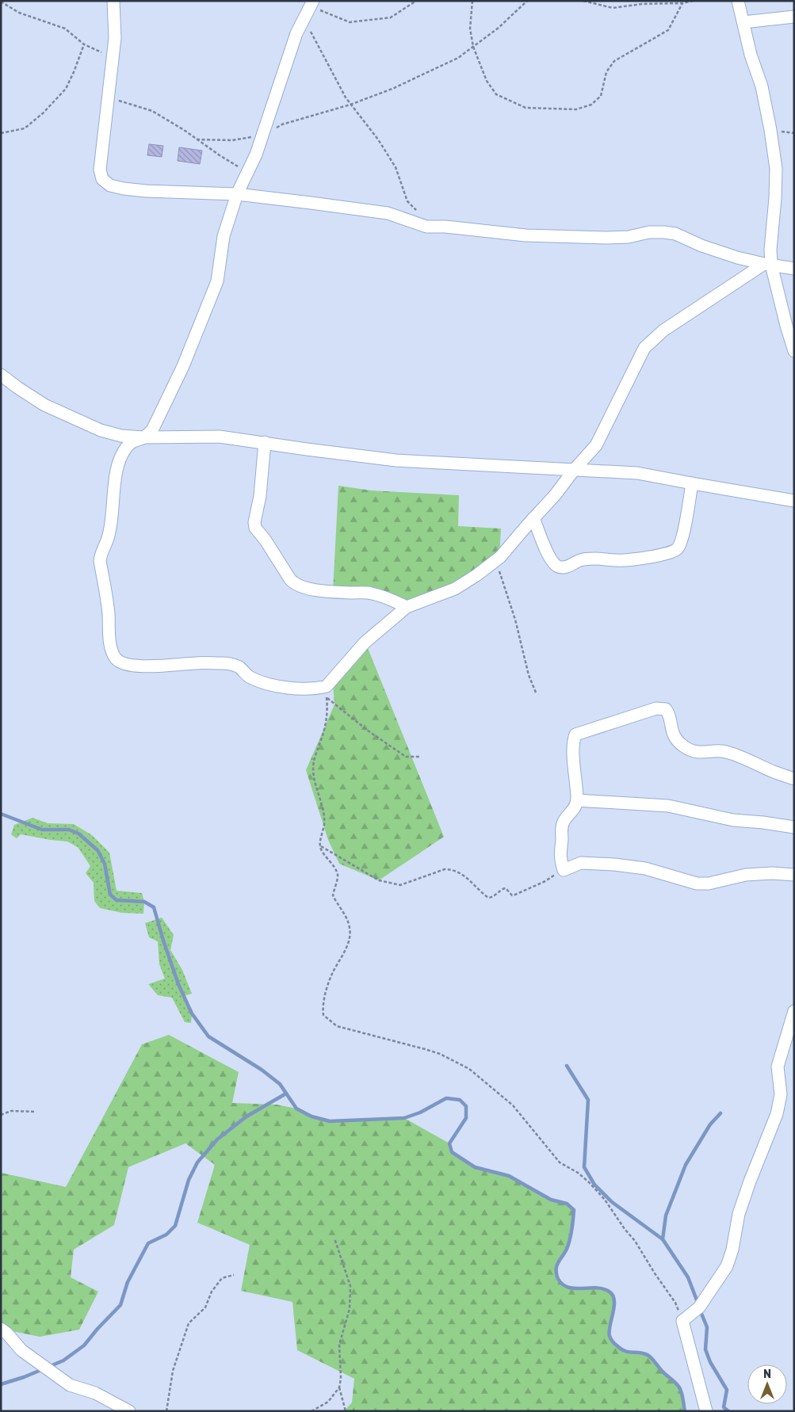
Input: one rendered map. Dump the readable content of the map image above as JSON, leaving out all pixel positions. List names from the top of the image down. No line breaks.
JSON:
{"north":"top"}
